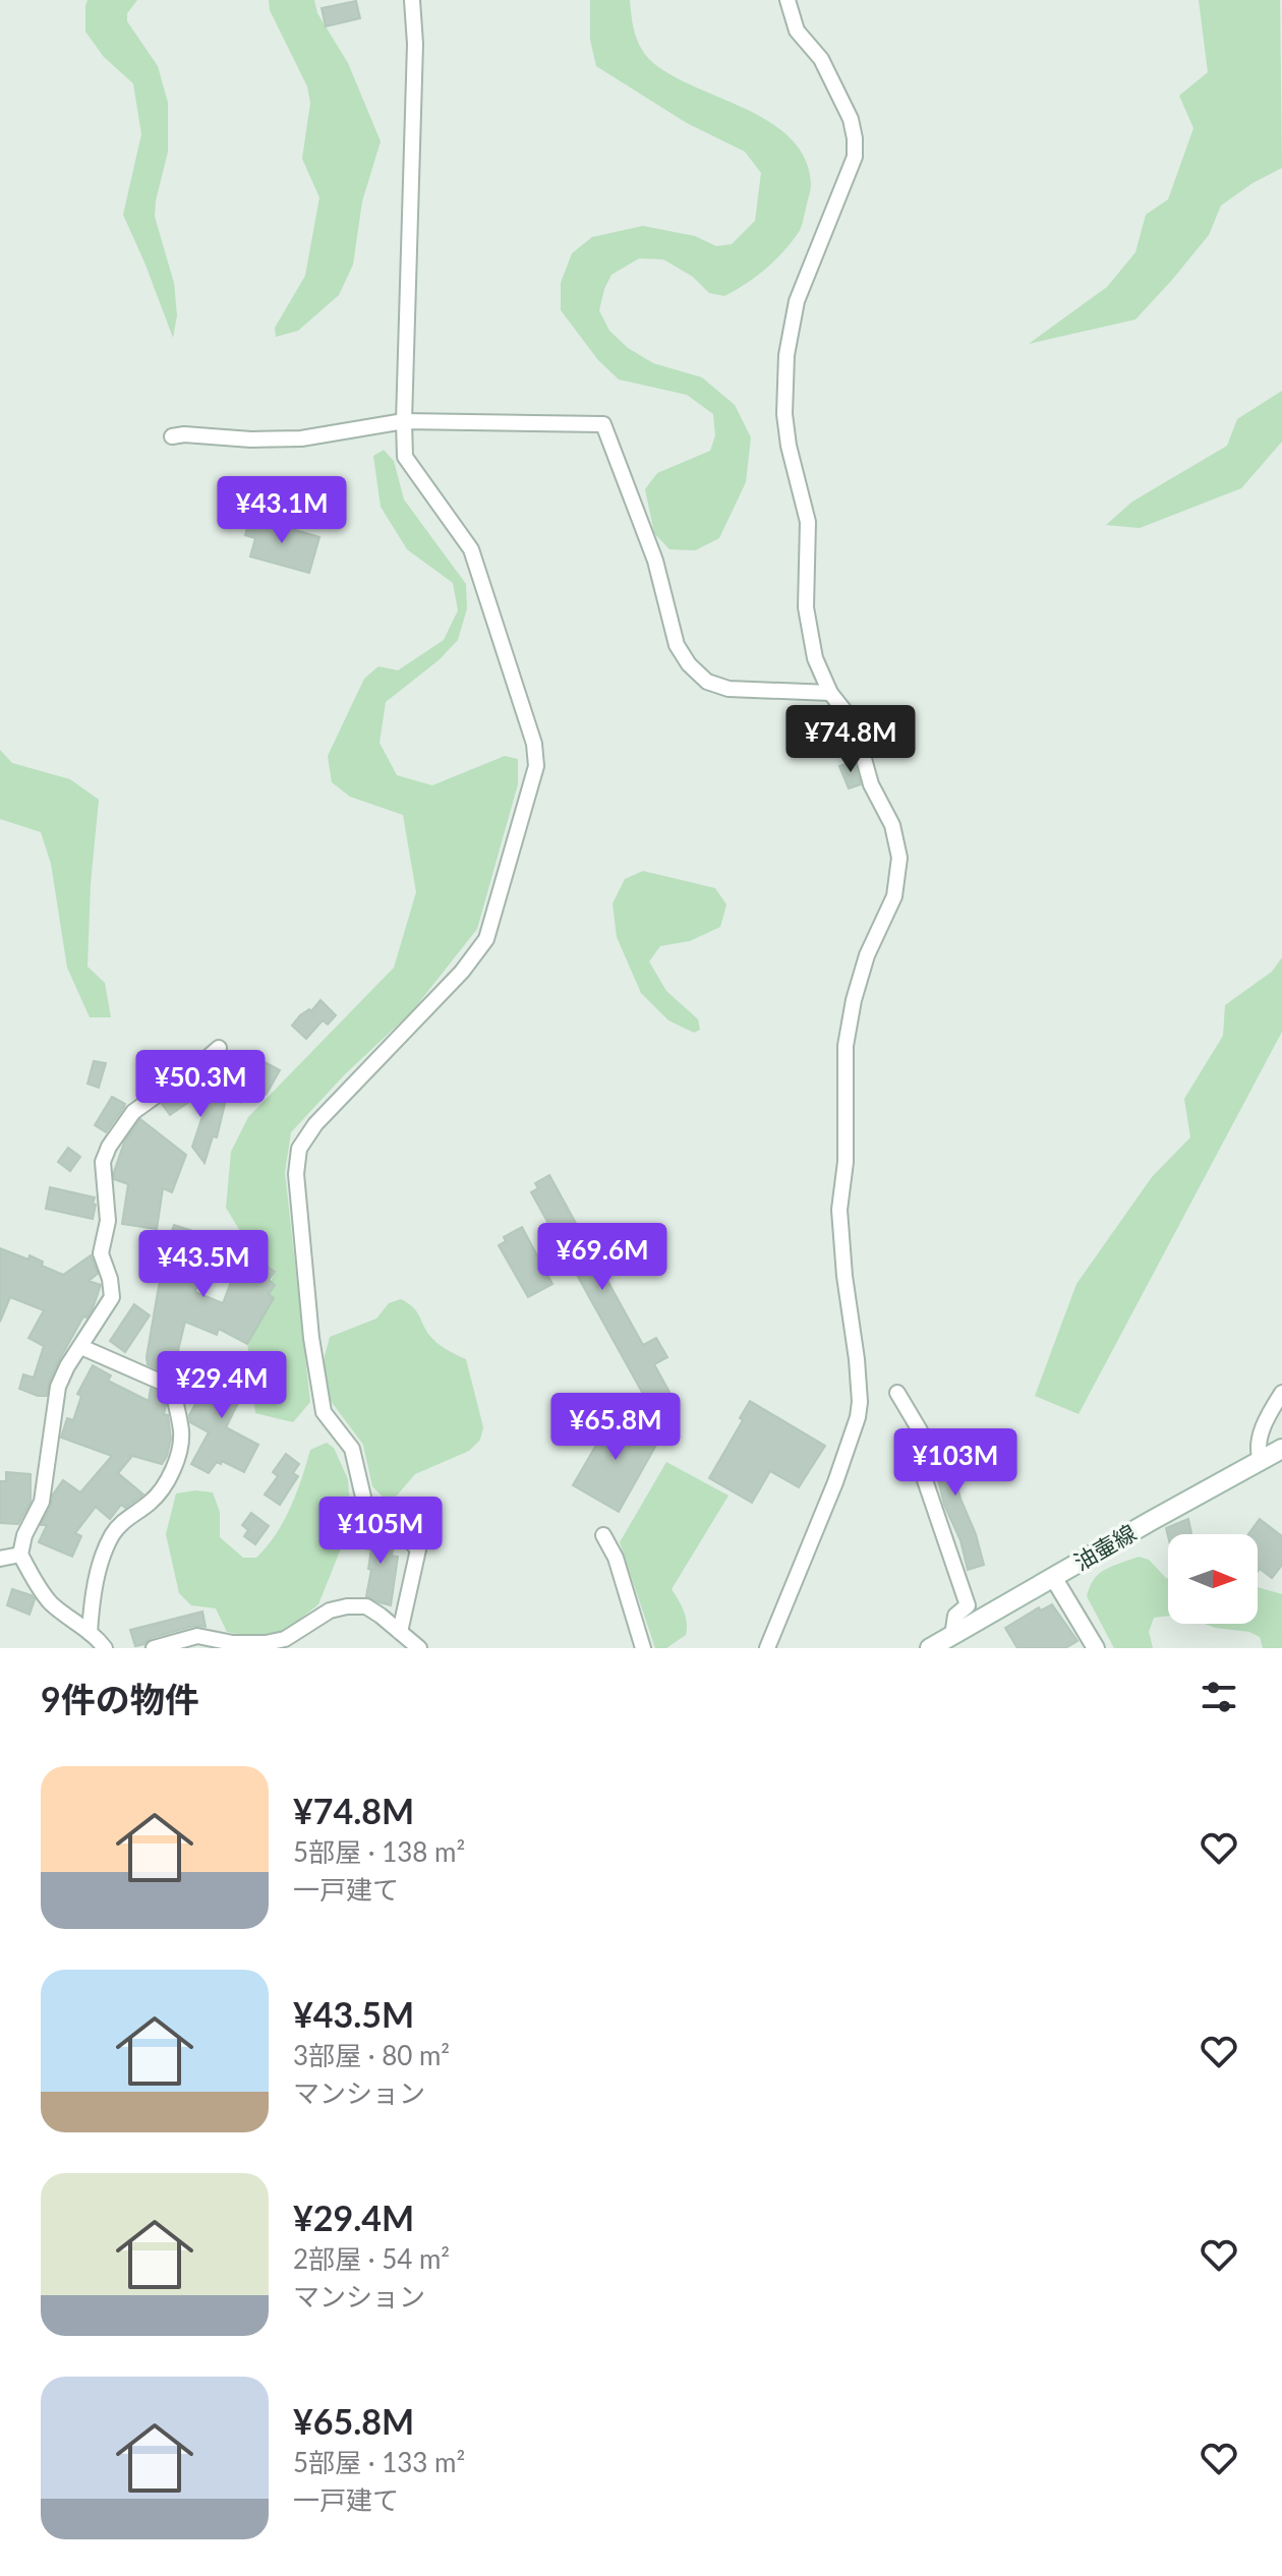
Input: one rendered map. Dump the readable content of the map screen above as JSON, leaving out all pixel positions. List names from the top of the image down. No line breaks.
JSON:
{"streets":{"main road":["油壷線"]},"north":"right","page":{"price":["¥43.1M","¥74.8M","¥50.3M","¥69.6M","¥43.5M","¥29.4M","¥65.8M","¥103M","¥105M"],"heading":"9件の物件","list":[{"name":"¥74.8M","note":"5部屋 · 138 m² · 一戸建て"},{"name":"¥43.5M","note":"3部屋 · 80 m² · マンション"},{"name":"¥29.4M","note":"2部屋 · 54 m² · マンション"},{"name":"¥65.8M","note":"5部屋 · 133 m² · 一戸建て"}]}}
